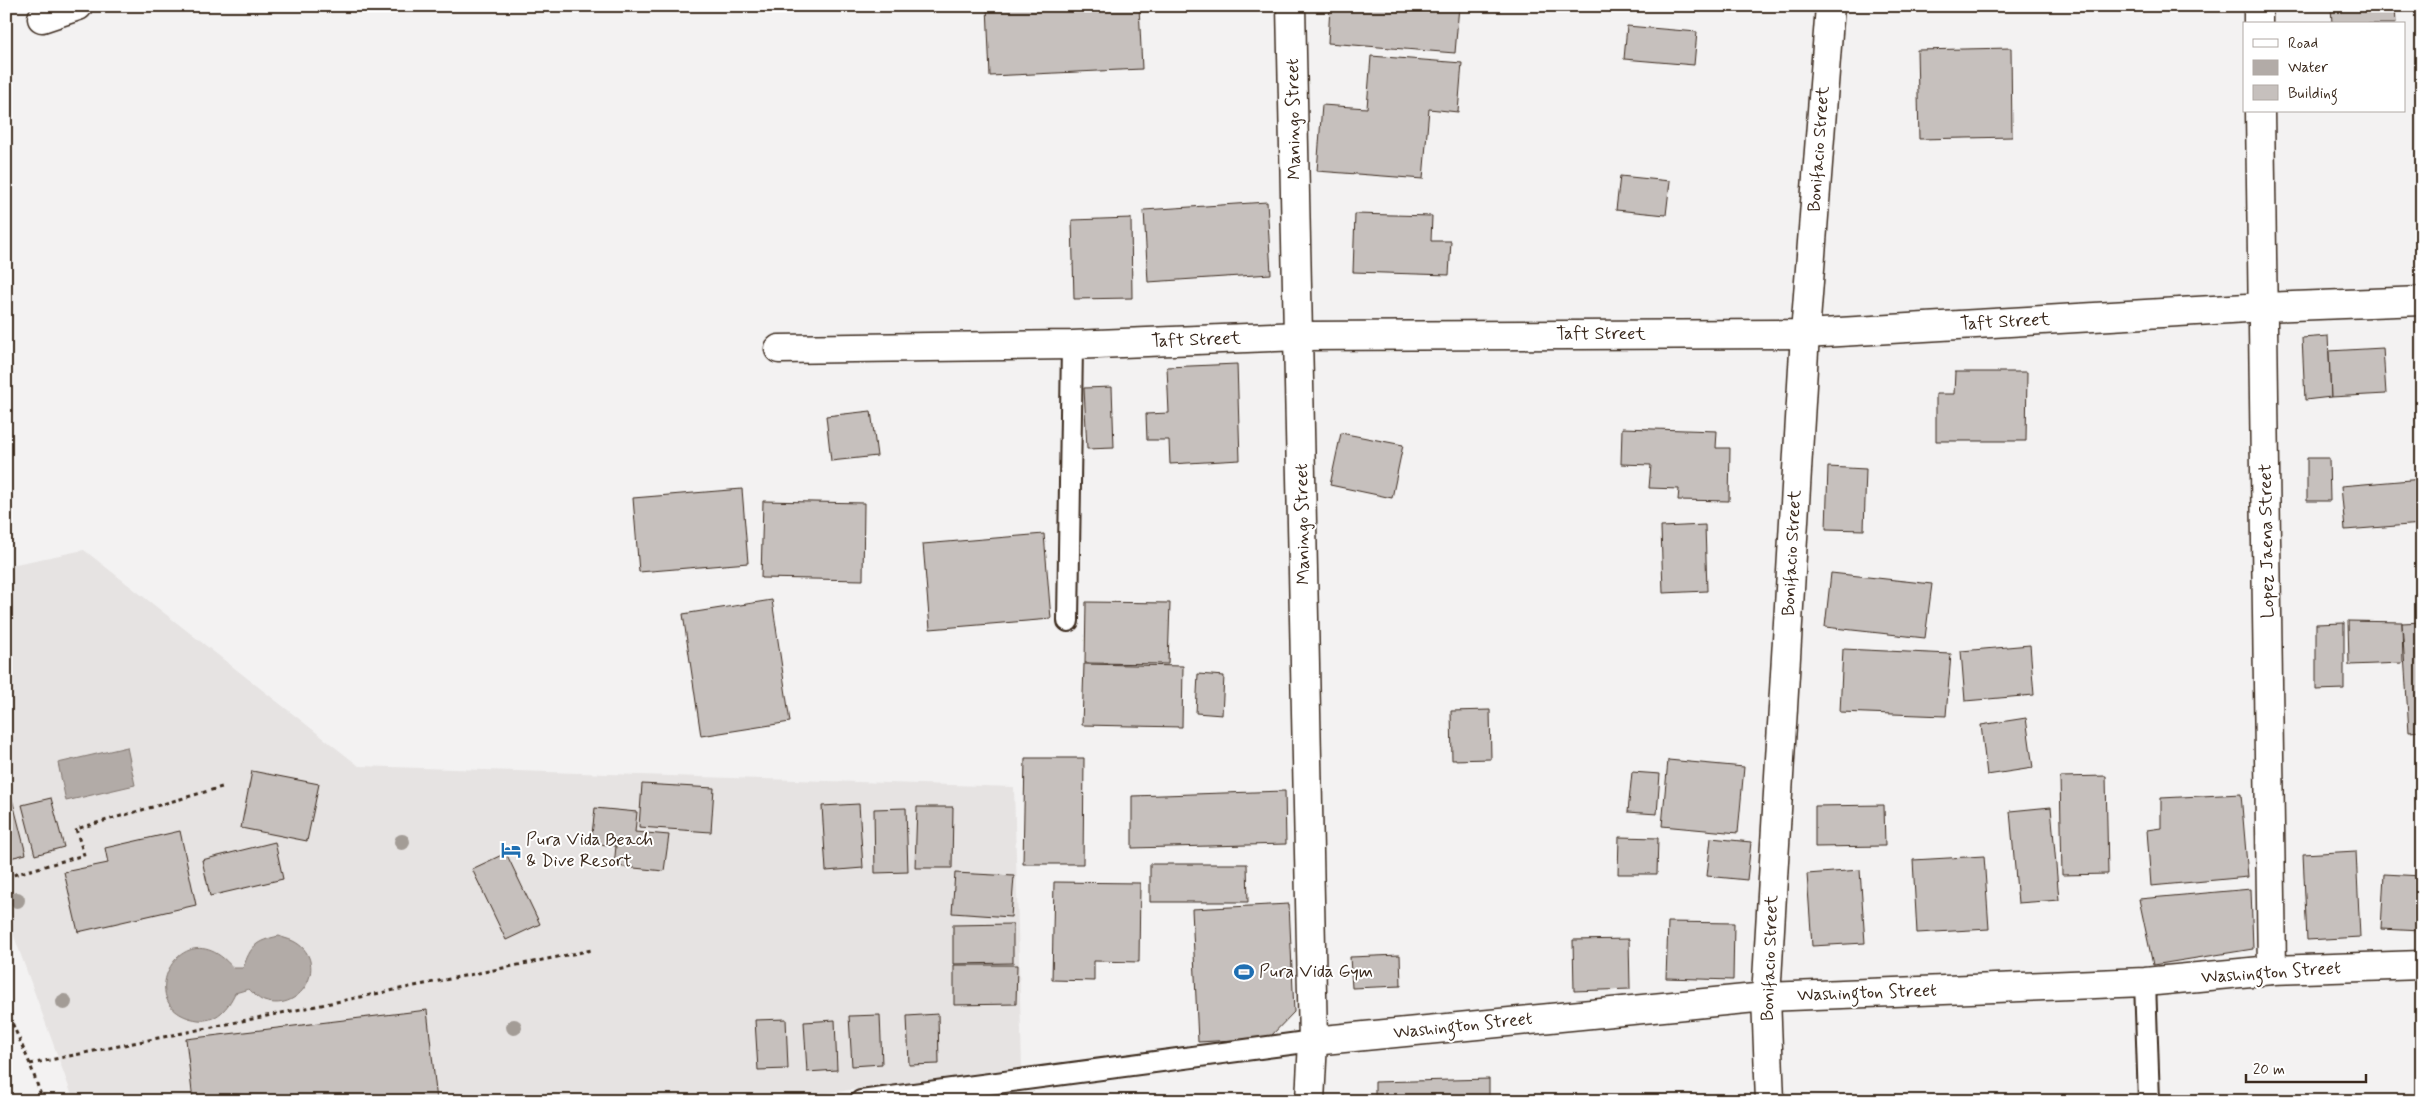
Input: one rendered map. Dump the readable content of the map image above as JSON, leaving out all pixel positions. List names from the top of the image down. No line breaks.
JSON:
{"streets":{"street":["Maningo Street","Bonifacio Street","Taft Street","Lopez Jaena Street","Washington Street"]},"crossings":[["Maningo Street","Taft Street"],["Maningo Street","Washington Street"],["Bonifacio Street","Taft Street"],["Bonifacio Street","Washington Street"],["Taft Street","Lopez Jaena Street"],["Lopez Jaena Street","Washington Street"]],"places":{"hotel":["Pura Vida Beach & Dive Resort"],"sports":["Pura Vida Gym"]},"legend":["Road","Water","Building"],"scale_bar":"20 m"}
